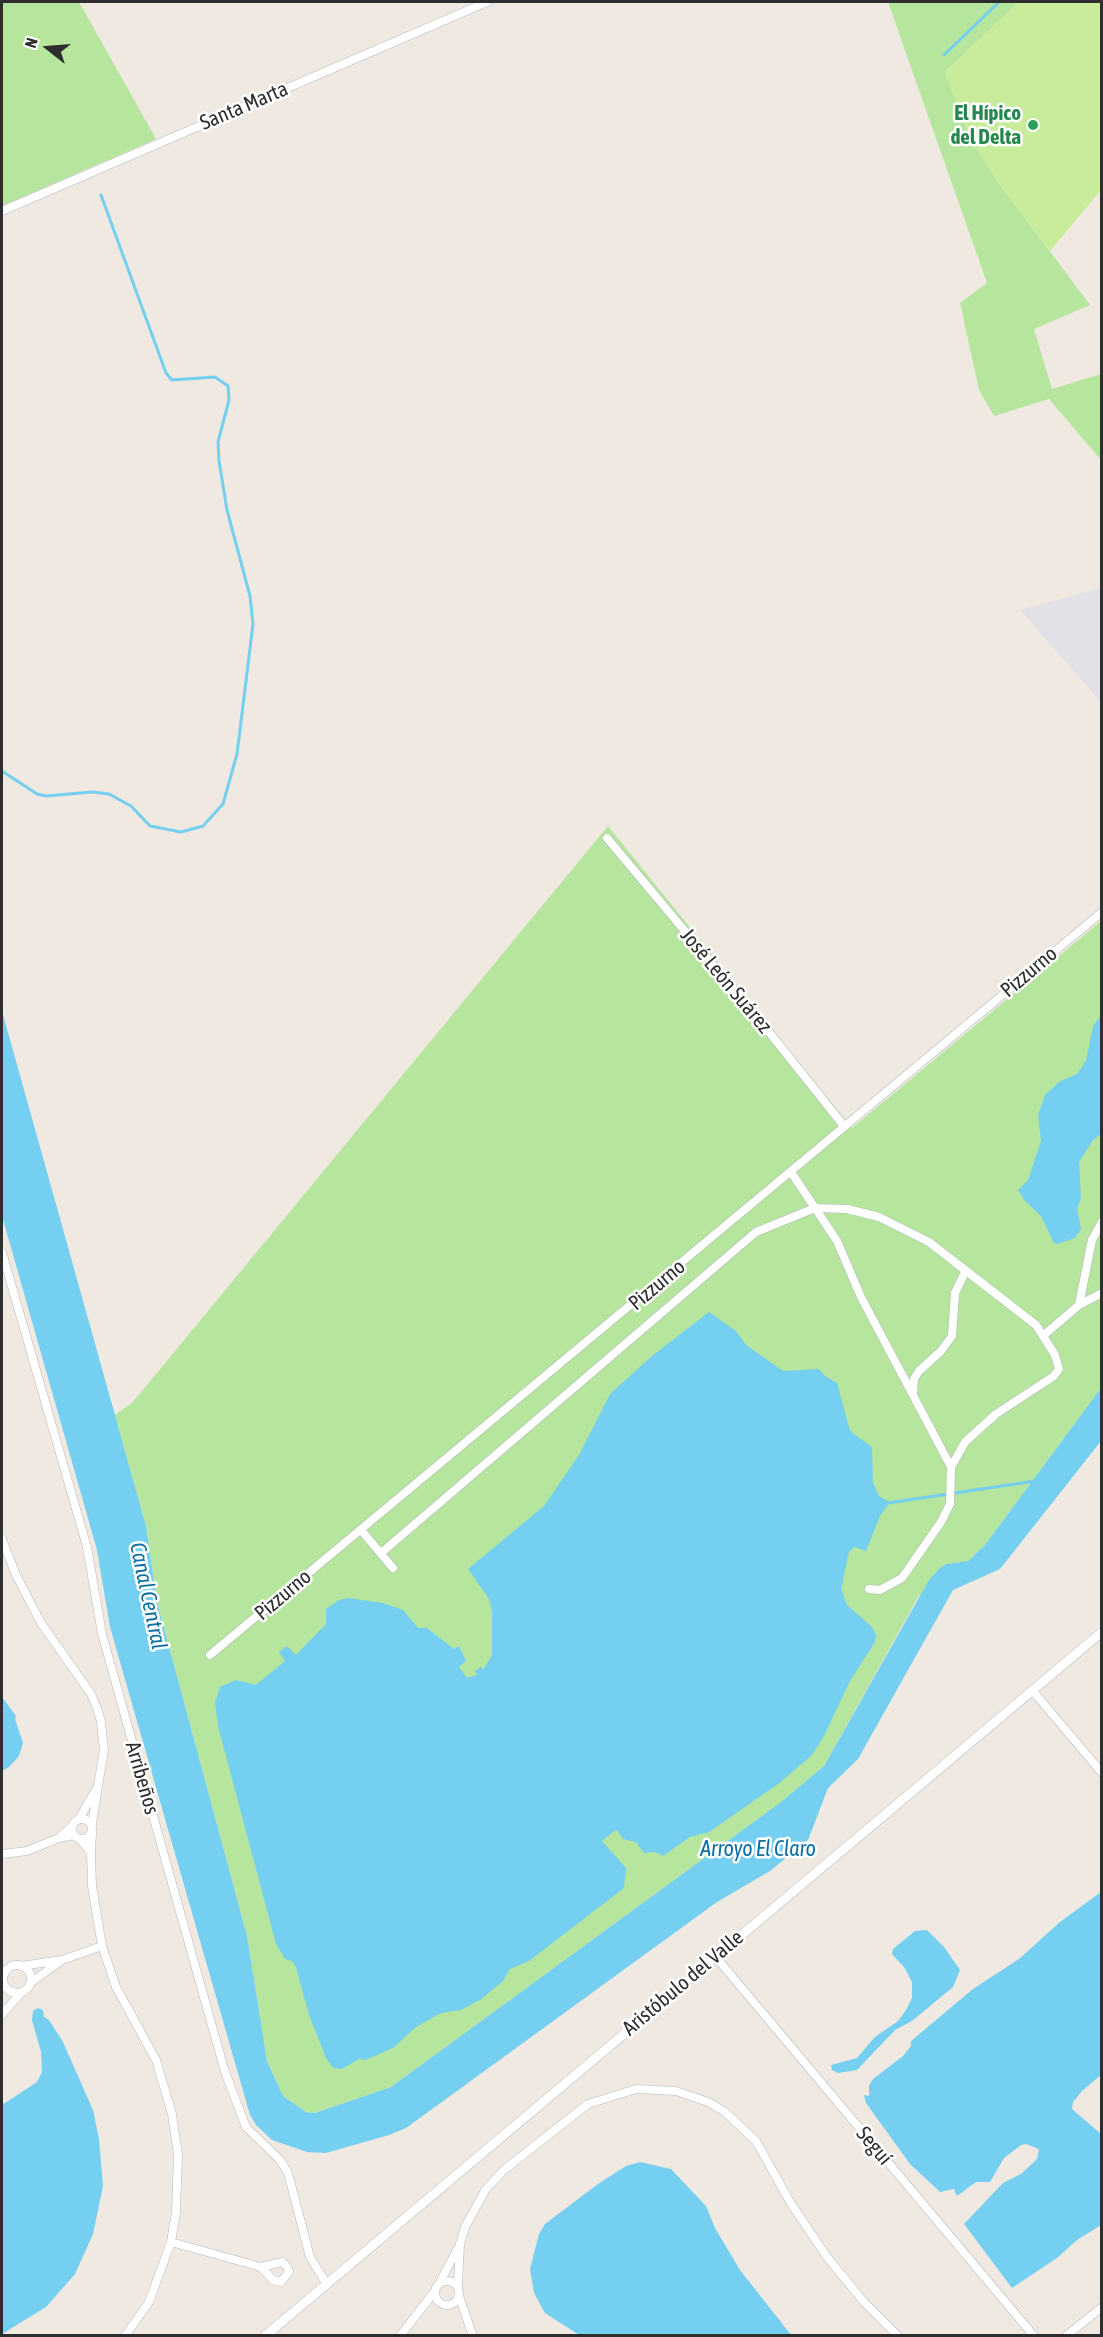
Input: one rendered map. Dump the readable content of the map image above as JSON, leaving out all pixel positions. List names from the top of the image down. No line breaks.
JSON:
{"streets":{"street":["Santa Marta","Pizzurno","José León Suárez","Arribeños","Aristóbulo del Valle","Seguí"]},"crossings":[["Pizzurno","José León Suárez"],["Arribeños","Aristóbulo del Valle"],["Aristóbulo del Valle","Seguí"]],"water":["Canal Central","Arroyo El Claro"],"places":["El Hípico del Delta"],"north":"left"}
